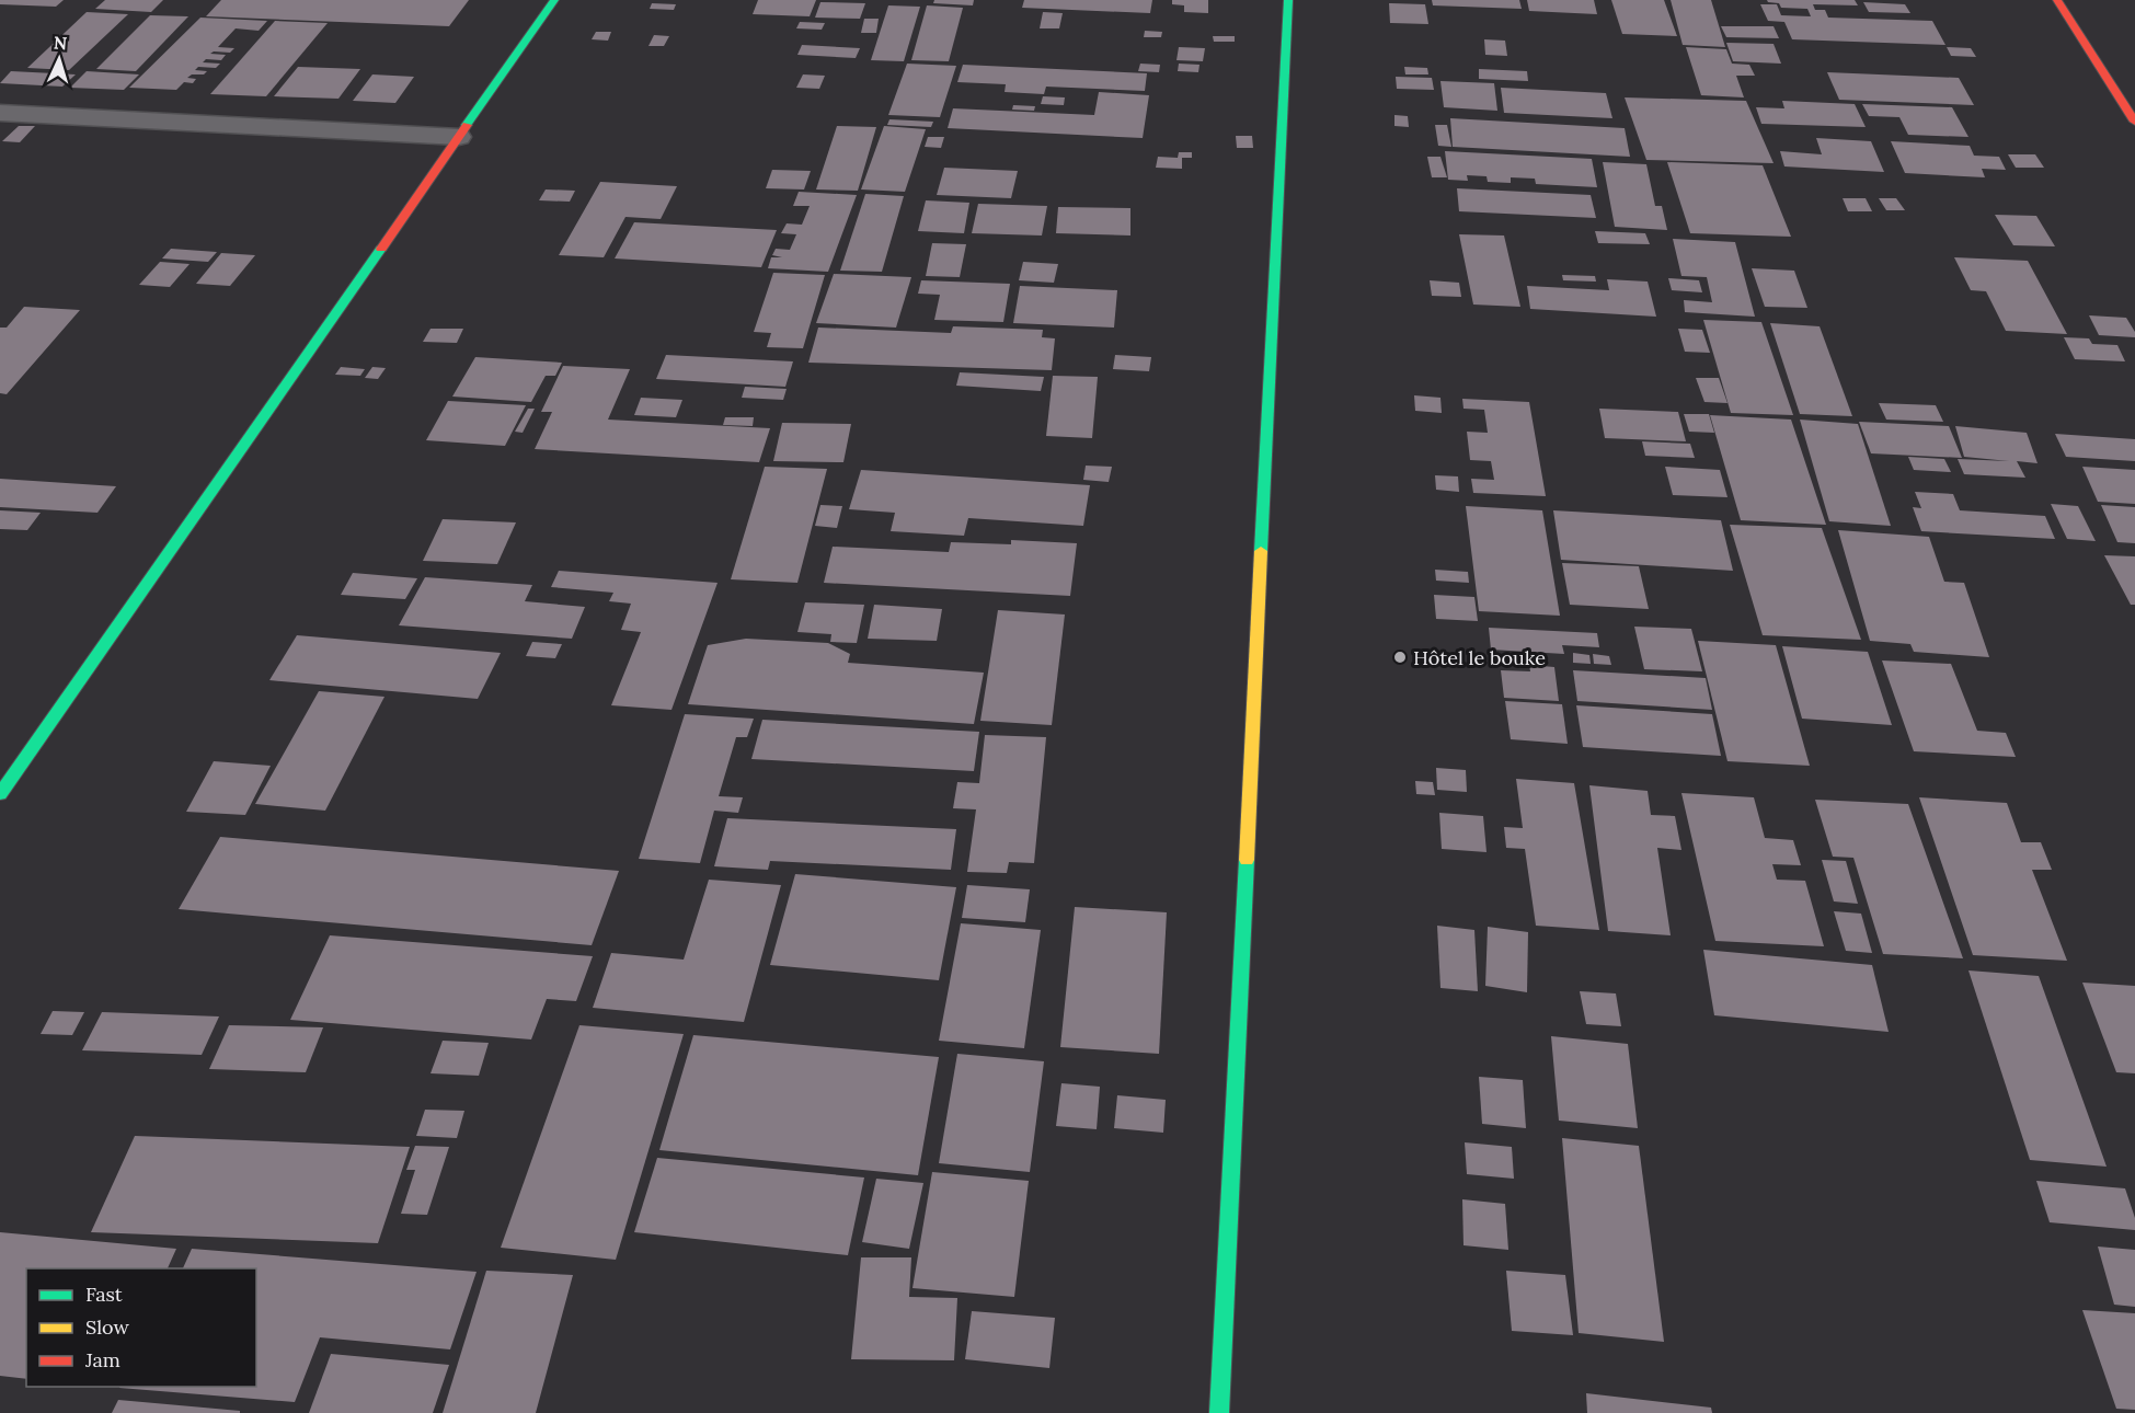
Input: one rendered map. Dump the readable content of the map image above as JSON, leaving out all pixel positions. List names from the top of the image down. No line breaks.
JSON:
{"places":["Hôtel le bouke"],"legend":["Fast","Slow","Jam"],"north":"top"}
